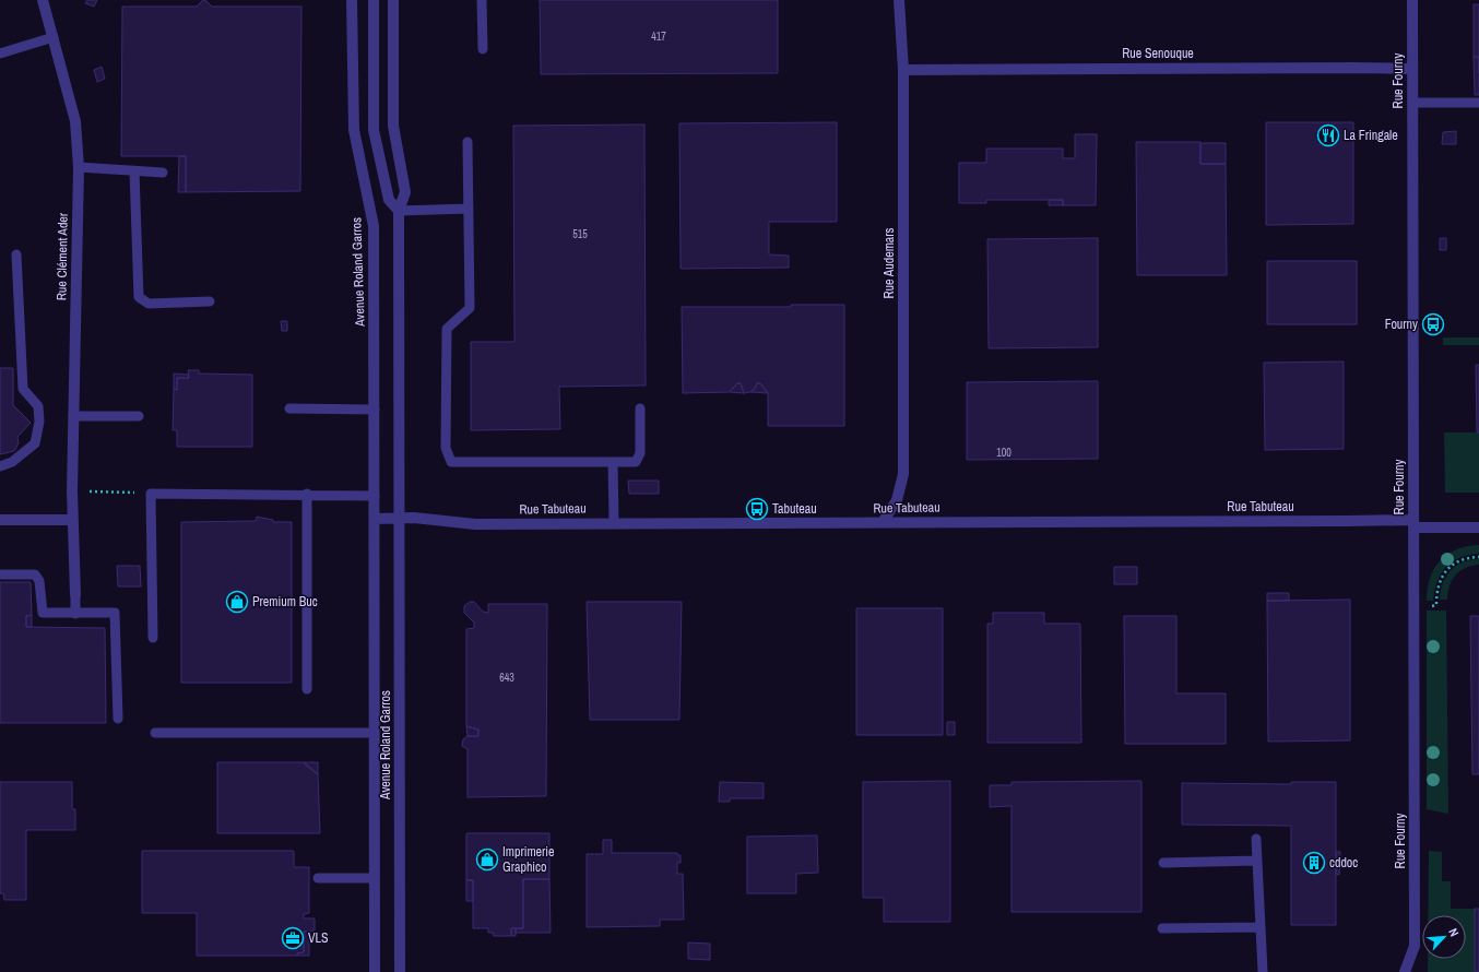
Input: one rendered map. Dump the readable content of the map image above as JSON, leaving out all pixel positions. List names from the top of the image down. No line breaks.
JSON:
{"streets":{"street":["Rue Senouque","Rue Fourny","Rue Clément Ader","Rue Audemars","Avenue Roland Garros","Rue Tabuteau"]},"crossings":[["Rue Senouque","Rue Fourny"],["Rue Senouque","Rue Audemars"],["Rue Fourny","Rue Tabuteau"],["Rue Audemars","Rue Tabuteau"],["Avenue Roland Garros","Rue Tabuteau"]],"places":{"restaurant":["La Fringale"],"bus stop":["Fourny","Tabuteau"],"shop":["Premium Buc","Imprimerie Graphico"],"building":["cddoc"],"office":["VLS"]},"house_numbers":["417","515","100","643"],"north":"top right"}
